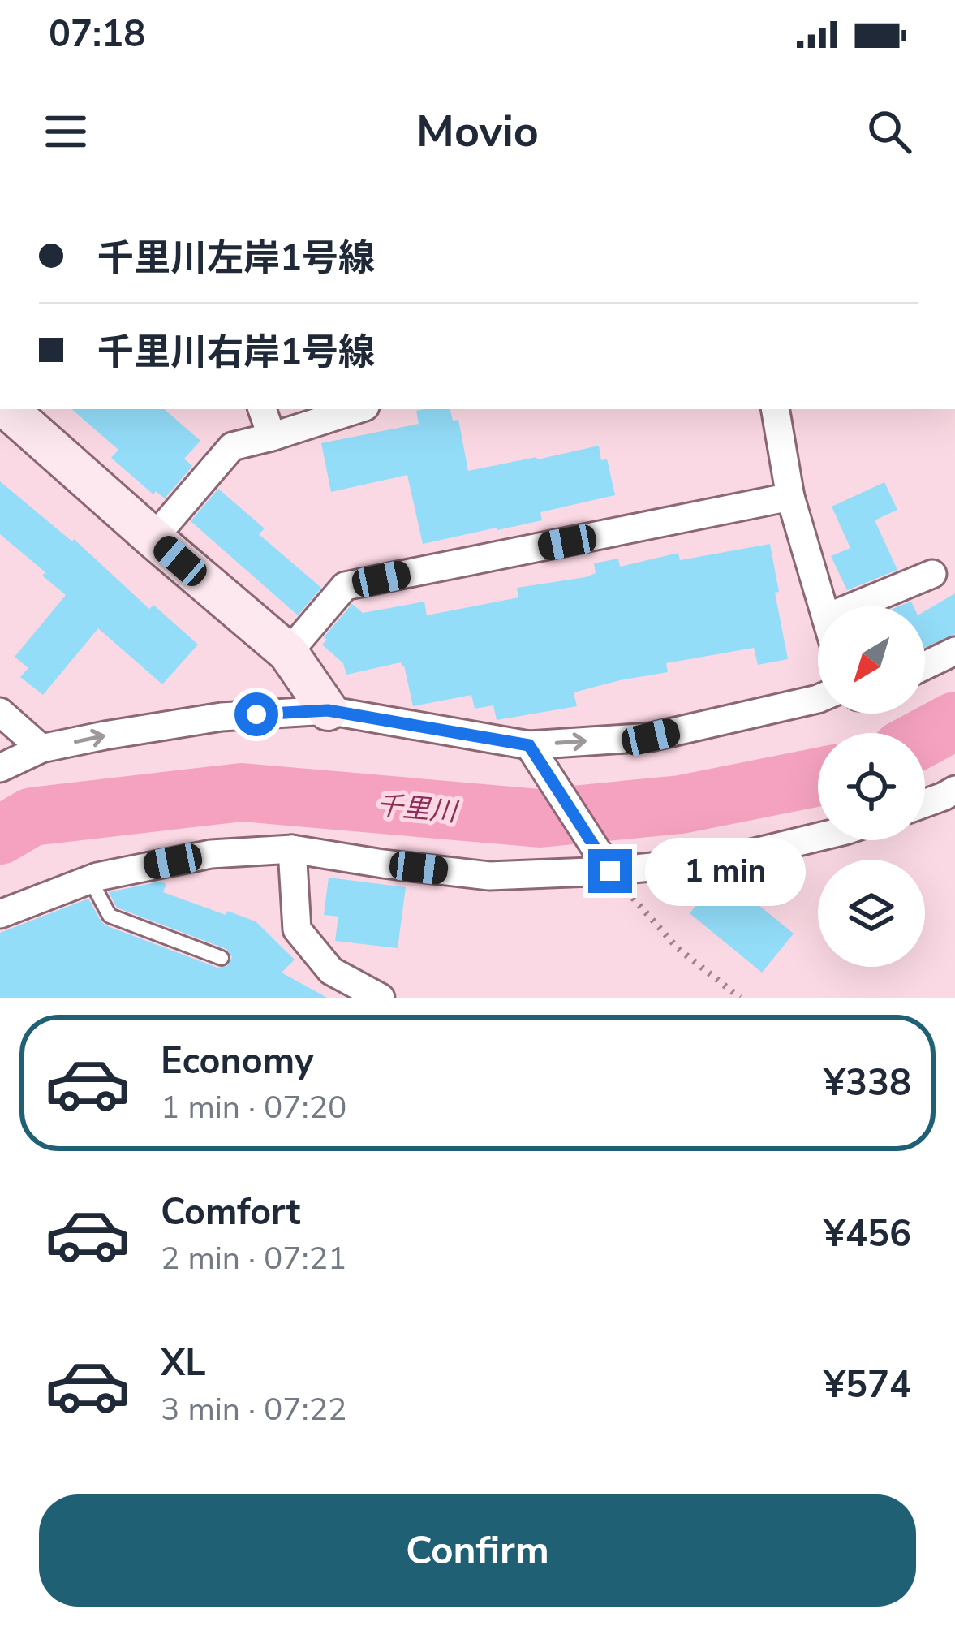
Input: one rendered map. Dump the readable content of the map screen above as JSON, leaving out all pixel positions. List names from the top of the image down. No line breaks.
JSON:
{"water":["千里川"],"north":"bottom left","page":{"status":"07:18","header":"Movio","banner":["千里川左岸1号線","千里川右岸1号線"],"bubble":"1 min","list":[{"name":"Economy","note":"1 min · 07:20","value":"¥338"},{"name":"Comfort","note":"2 min · 07:21","value":"¥456"},{"name":"XL","note":"3 min · 07:22","value":"¥574"}],"buttons":"Confirm"}}
